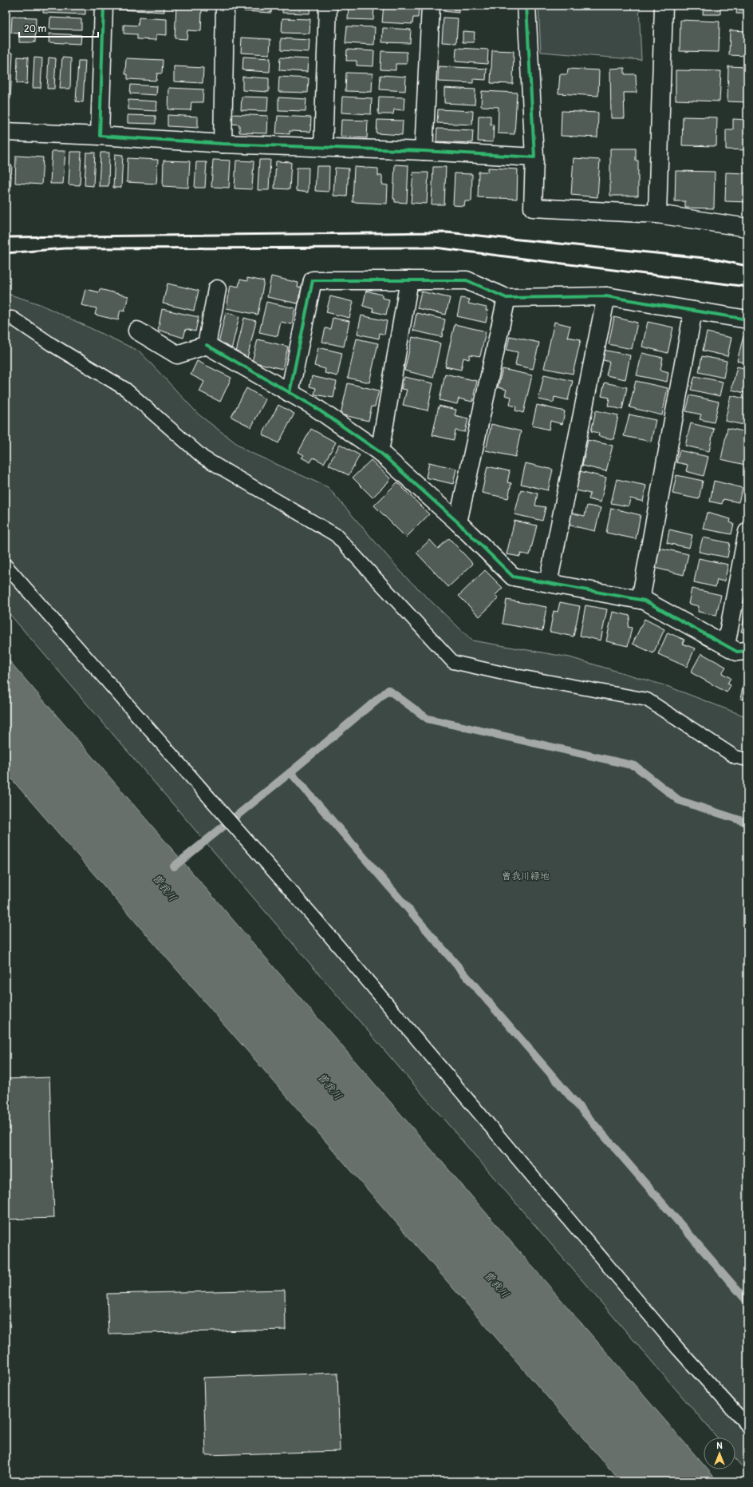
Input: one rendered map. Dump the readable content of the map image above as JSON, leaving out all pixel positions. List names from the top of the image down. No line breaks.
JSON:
{"water":["曽我川"],"parks":["曽我川緑地"],"scale_bar":"20 m","north":"top"}
